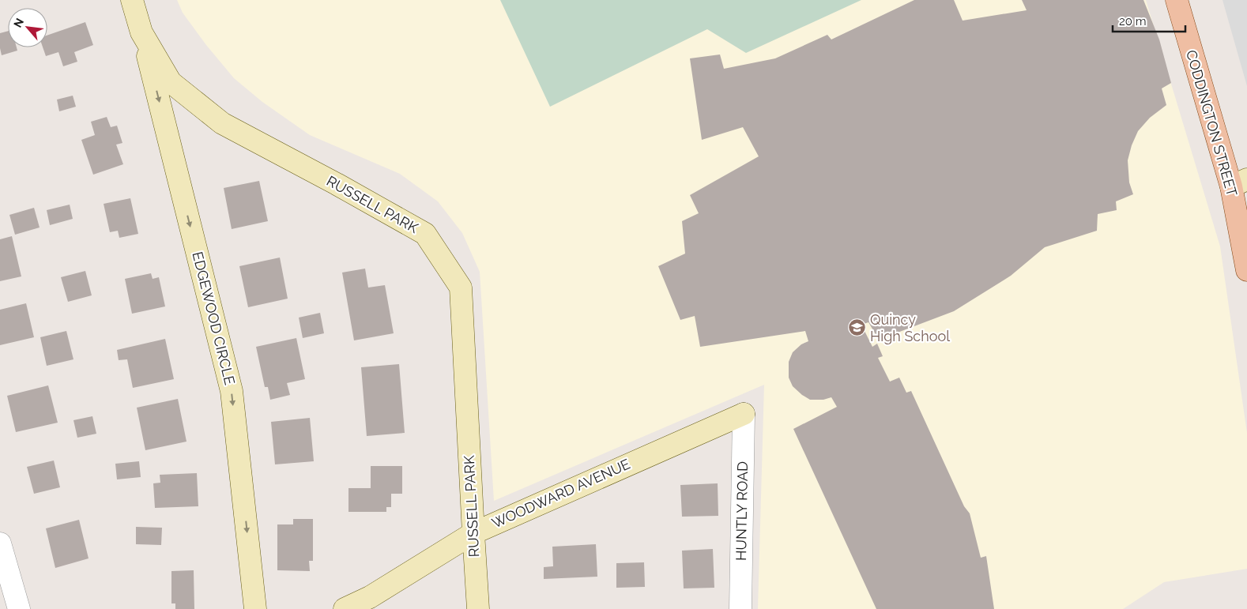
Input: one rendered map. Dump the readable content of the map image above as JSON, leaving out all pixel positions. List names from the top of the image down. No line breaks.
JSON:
{"streets":{"main road":["CODDINGTON STREET"],"street":["RUSSELL PARK","EDGEWOOD CIRCLE","WOODWARD AVENUE","HUNTLY ROAD"]},"crossings":[["RUSSELL PARK","EDGEWOOD CIRCLE"],["RUSSELL PARK","WOODWARD AVENUE"],["WOODWARD AVENUE","HUNTLY ROAD"]],"one_way":["EDGEWOOD CIRCLE"],"places":{"school or university":["Quincy High School"]},"scale_bar":"20 m","north":"top left"}
